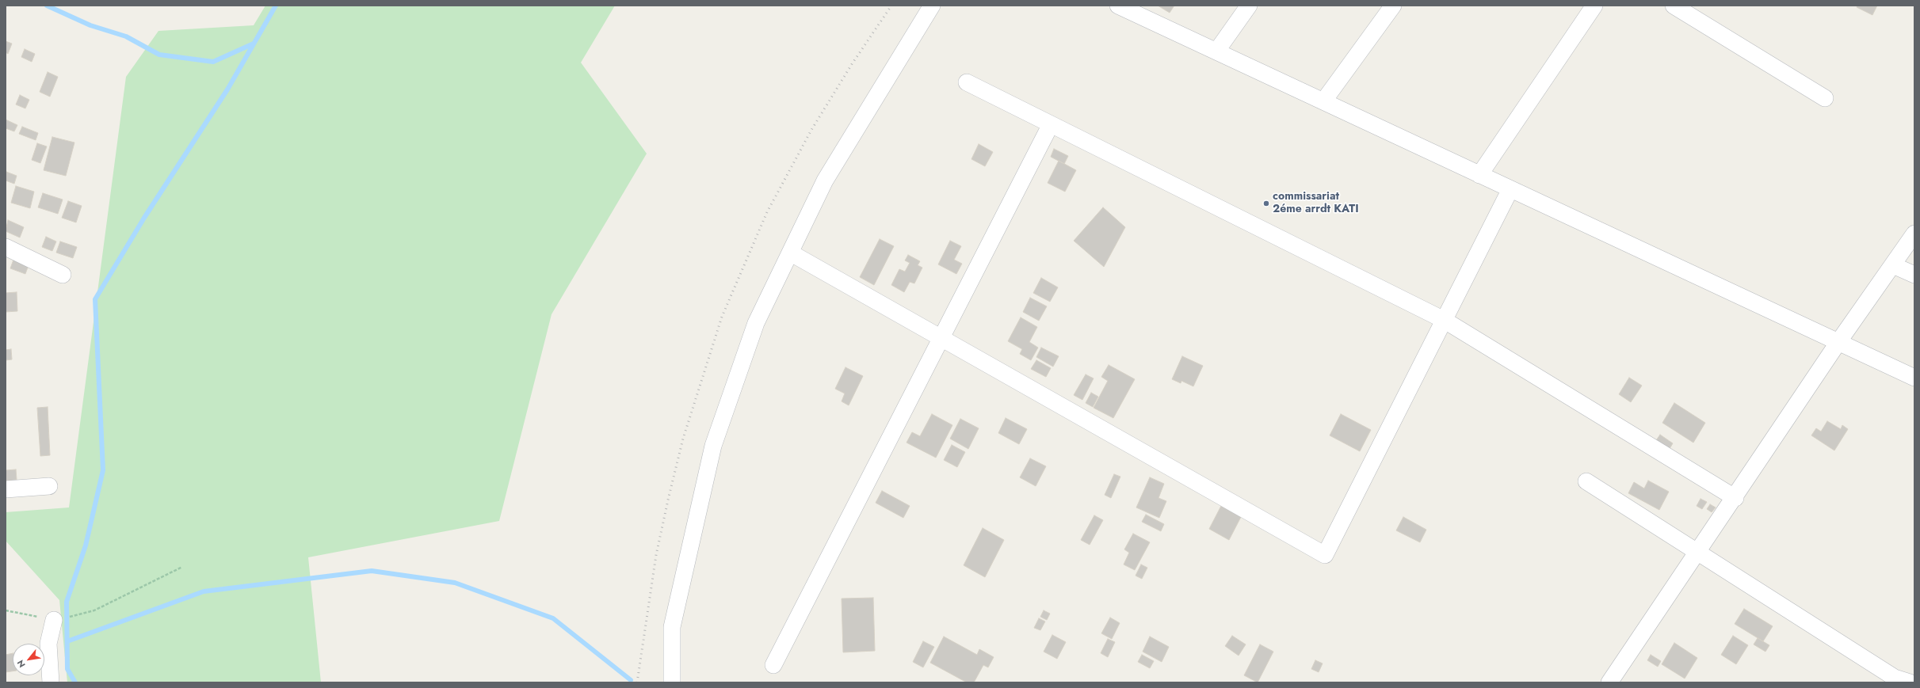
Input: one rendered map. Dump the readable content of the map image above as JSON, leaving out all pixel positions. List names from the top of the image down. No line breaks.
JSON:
{"places":["commissariat 2éme arrdt KATI"],"north":"bottom left"}
